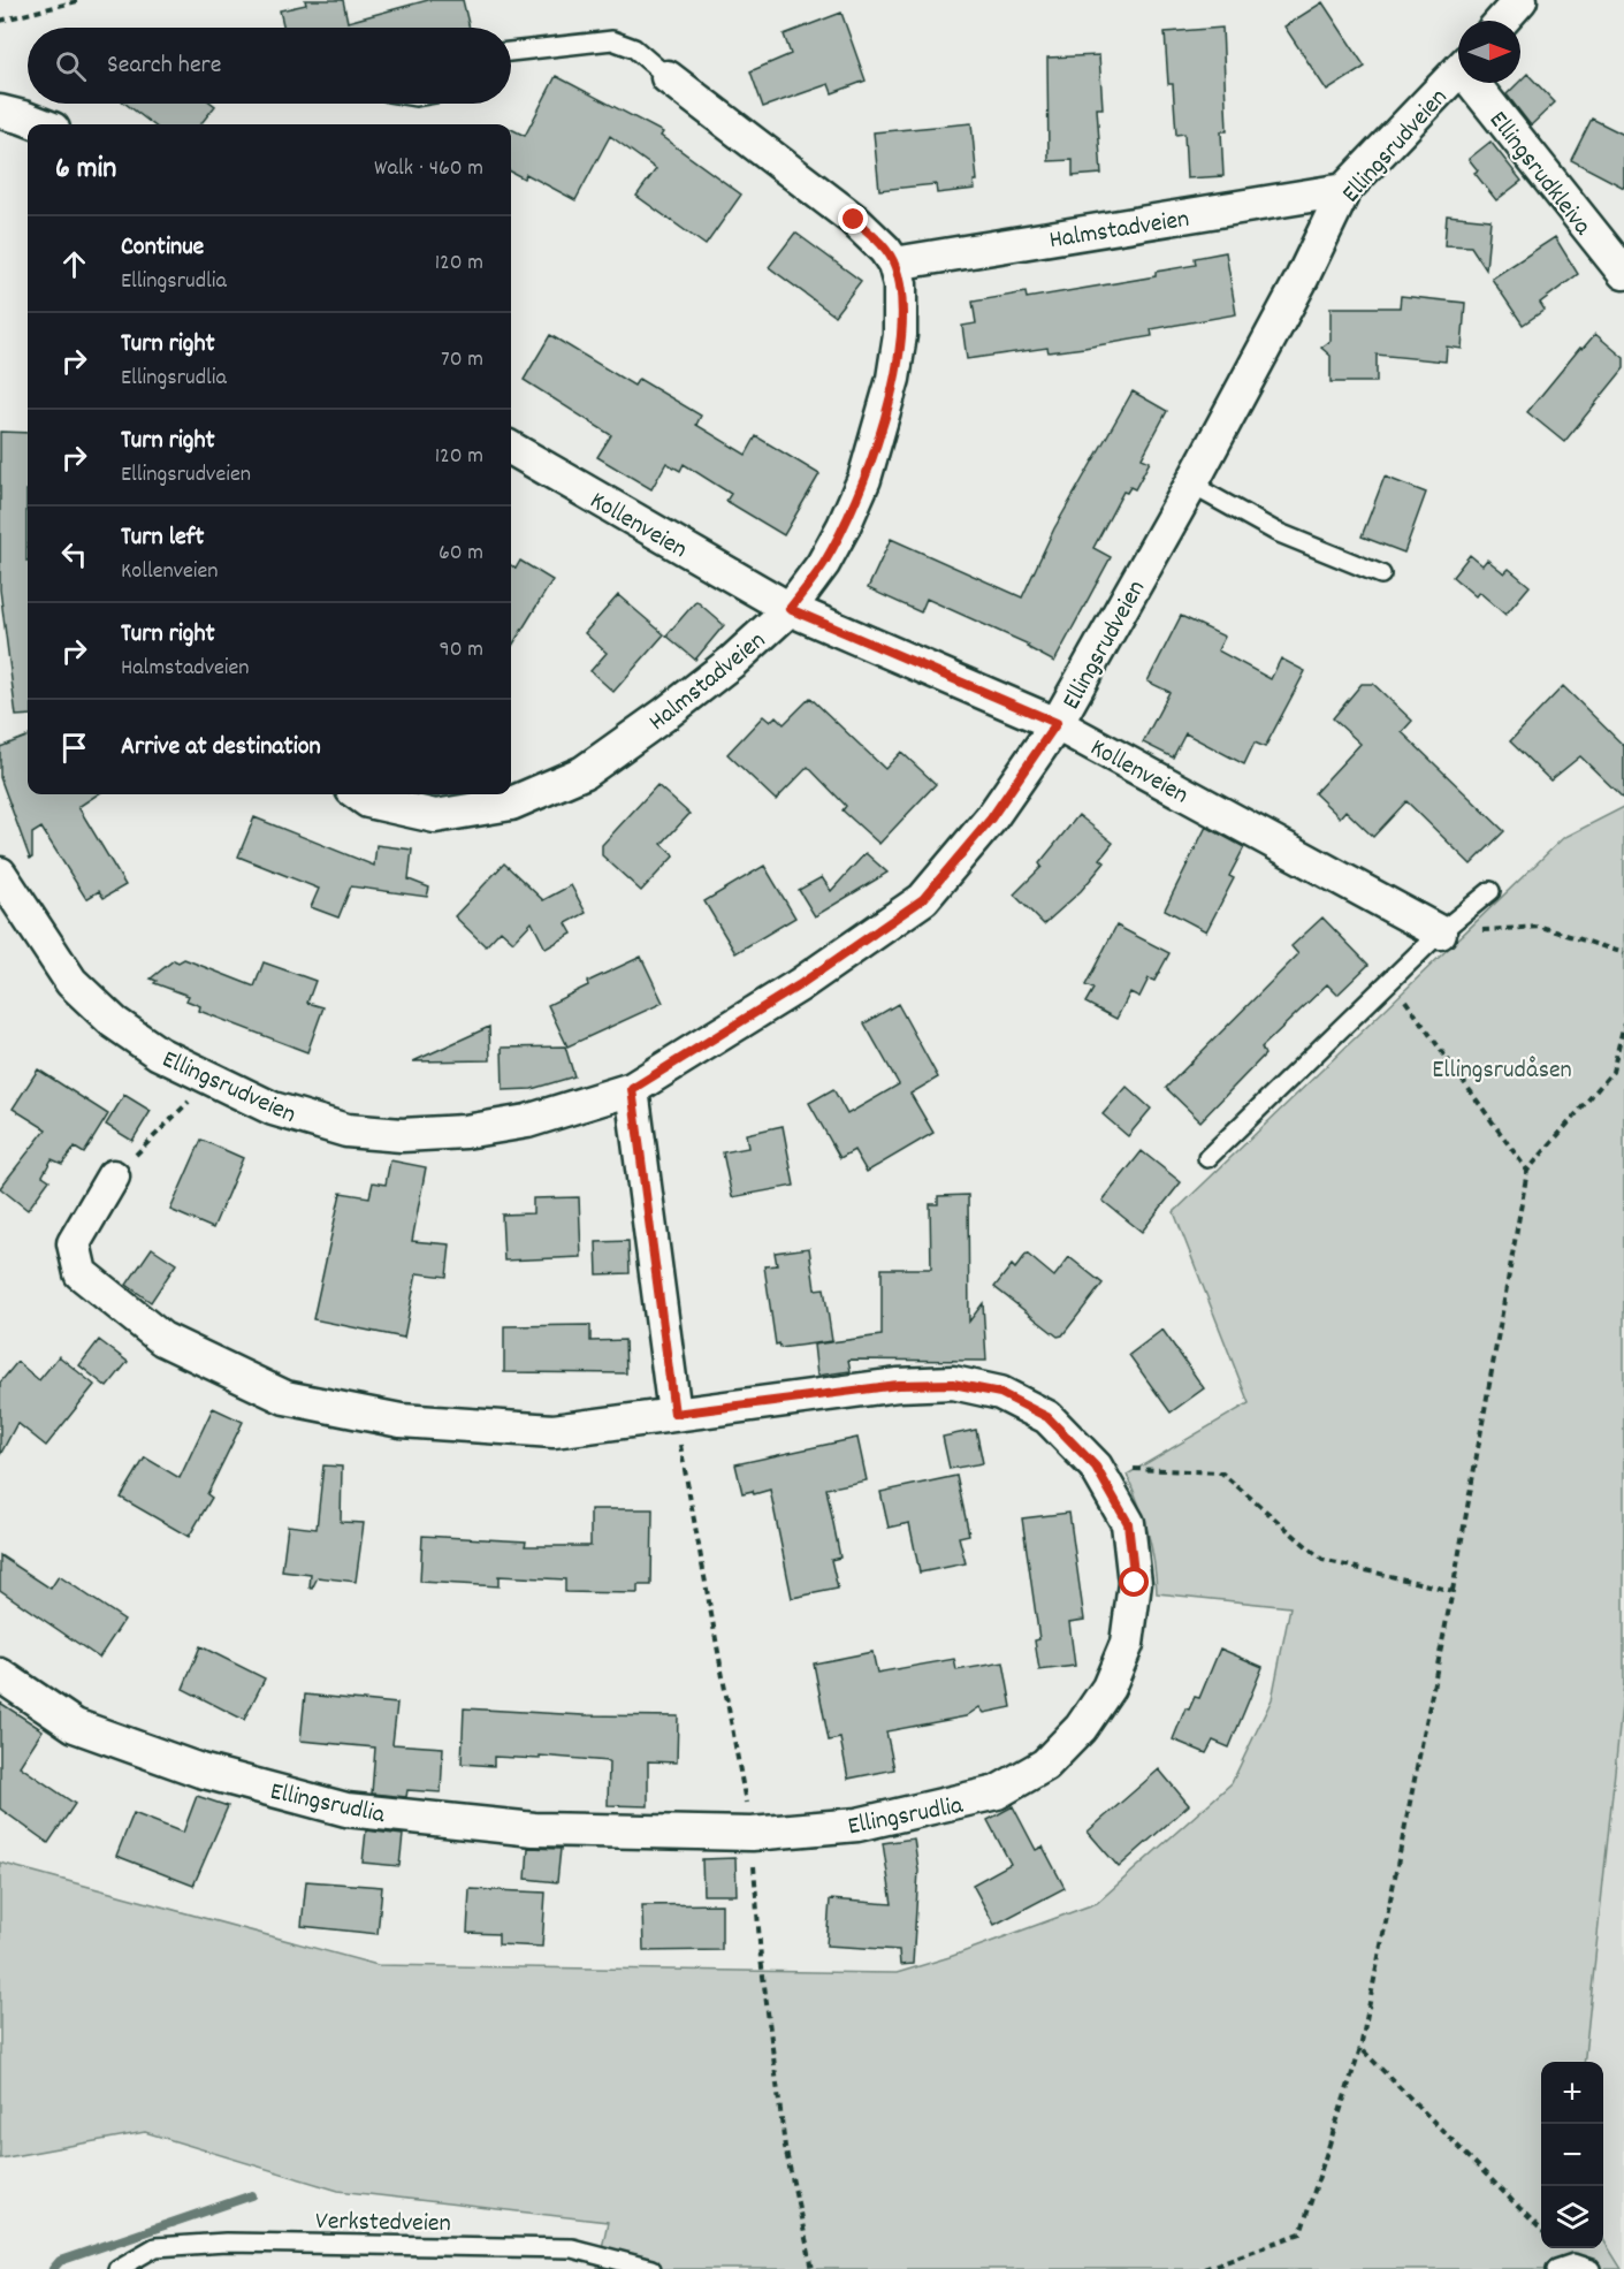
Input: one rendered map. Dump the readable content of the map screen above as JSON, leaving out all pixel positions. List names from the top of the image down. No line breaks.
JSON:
{"streets":{"street":["Ellingsrudveien","Ellingsrudkleiva","Halmstadveien","Kollenveien","Ellingsrudlia"],"lane":["Verkstedveien"]},"crossings":[["Ellingsrudveien","Halmstadveien"],["Ellingsrudveien","Kollenveien"],["Halmstadveien","Kollenveien"]],"parks":["Ellingsrudåsen"],"north":"right","page":{"search":"Search here","heading":["6 min","Walk · 460 m"],"list":[["Continue","Ellingsrudlia","120 m"],["Turn right","Ellingsrudlia","70 m"],["Turn right","Ellingsrudveien","120 m"],["Turn left","Kollenveien","60 m"],["Turn right","Halmstadveien","90 m"],"Arrive at destination"],"map_buttons":["+","−"]}}
